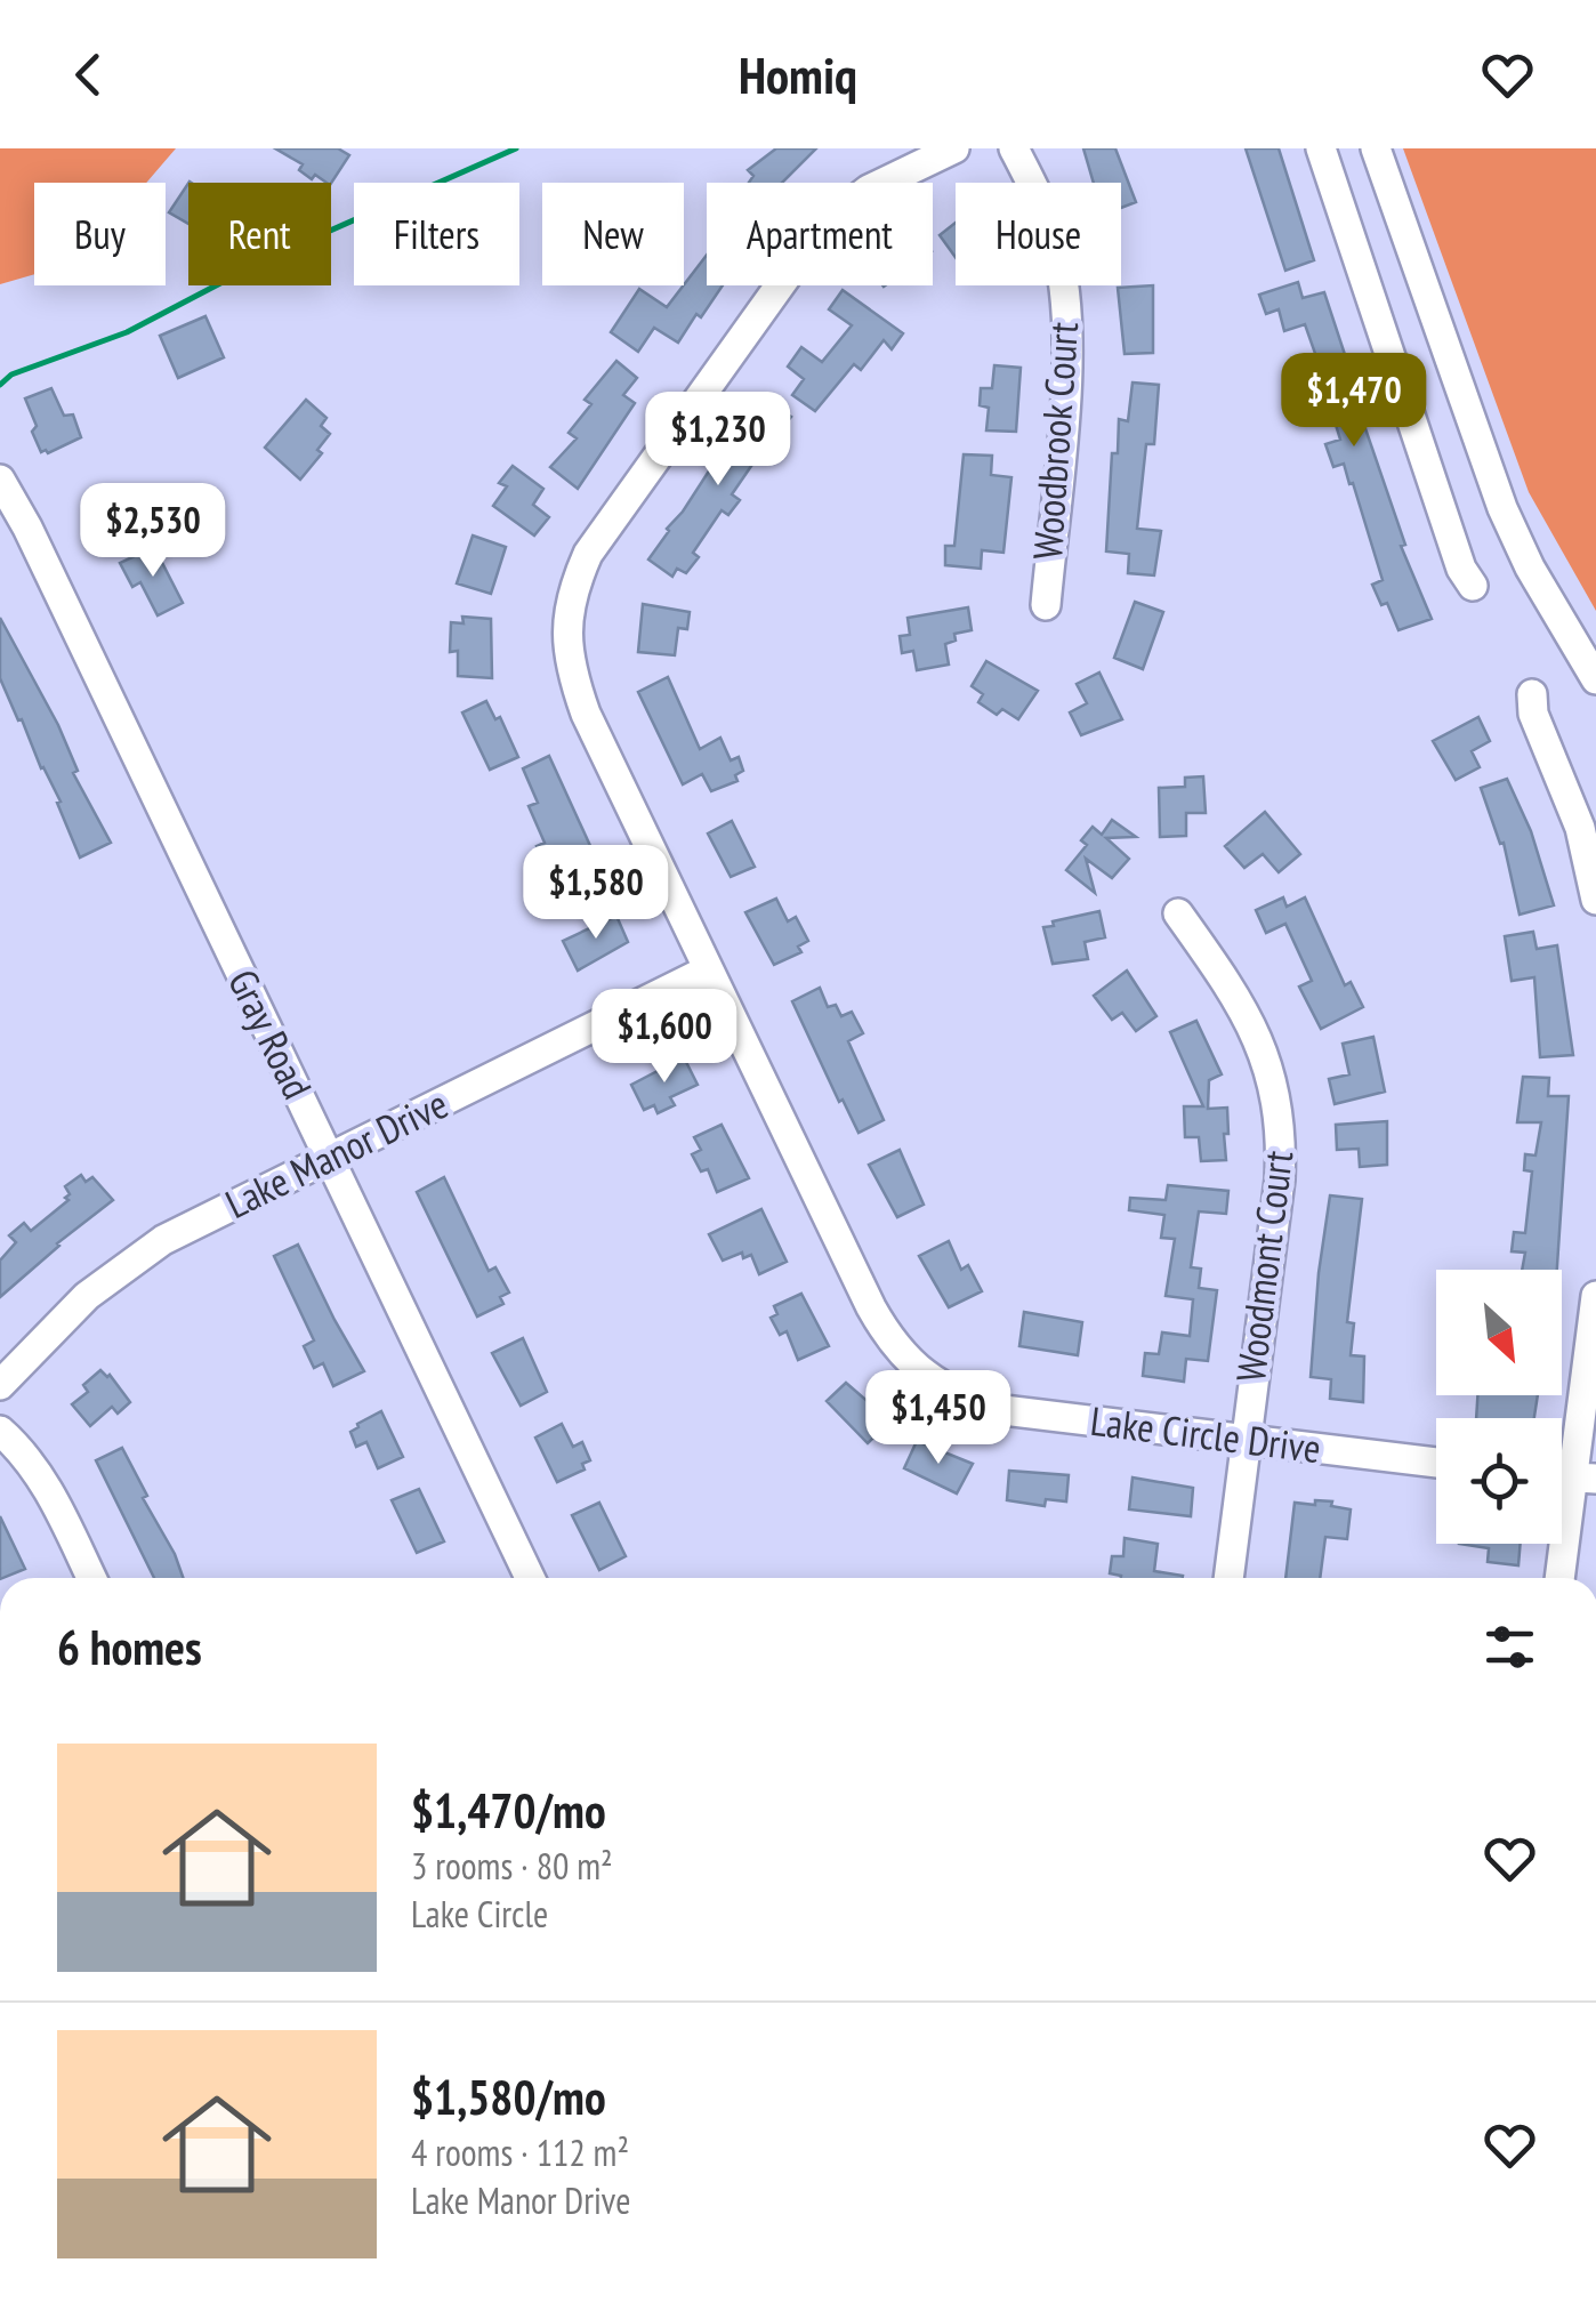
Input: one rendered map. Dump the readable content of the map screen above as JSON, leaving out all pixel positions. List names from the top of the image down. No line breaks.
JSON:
{"streets":{"street":["Woodbrook Court","Gray Road","Lake Manor Drive","Woodmont Court","Lake Circle Drive"]},"crossings":[["Gray Road","Lake Manor Drive"],["Lake Manor Drive","Lake Circle Drive"],["Woodmont Court","Lake Circle Drive"]],"north":"bottom right","page":{"header":"Homiq","chip":["Buy","Rent","Filters","New","Apartment","House"],"price":["$1,470","$1,230","$2,530","$1,580","$1,600","$1,450"],"heading":"6 homes","list":[{"name":"$1,470/mo","note":"3 rooms · 80 m² · Lake Circle"},{"name":"$1,580/mo","note":"4 rooms · 112 m² · Lake Manor Drive"}]}}
